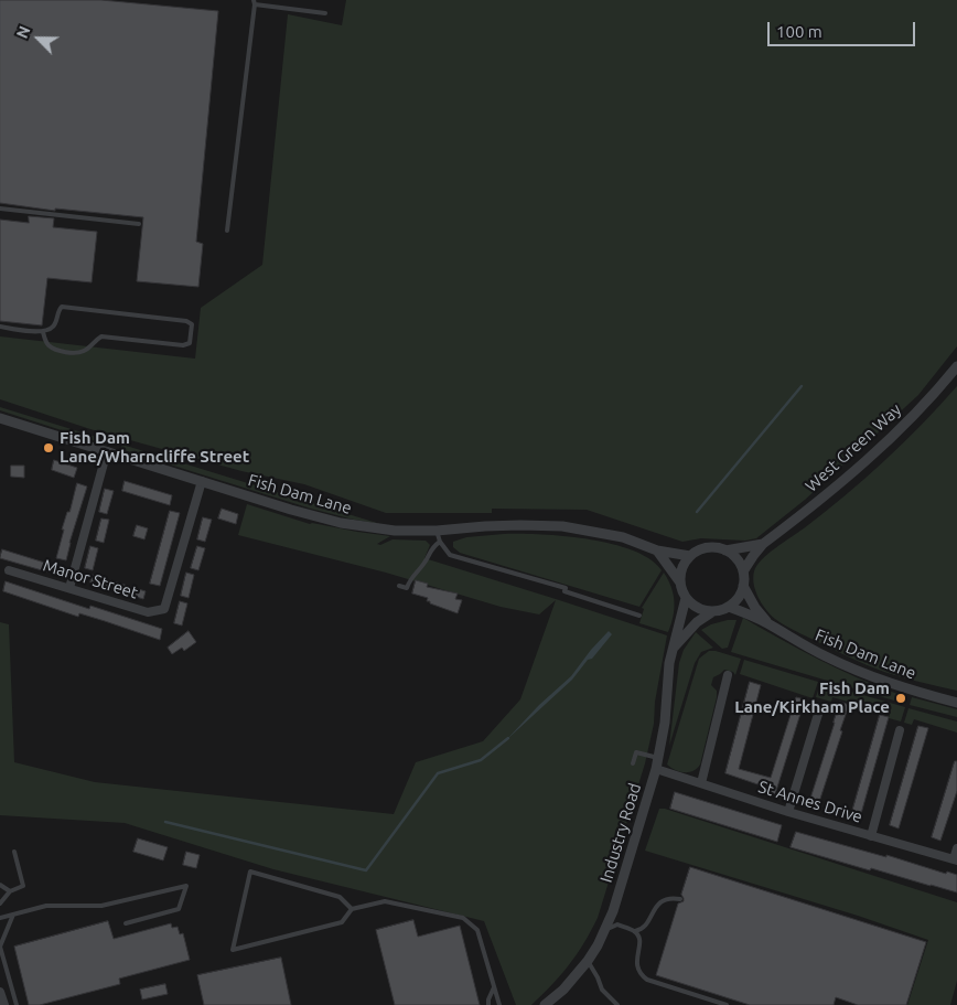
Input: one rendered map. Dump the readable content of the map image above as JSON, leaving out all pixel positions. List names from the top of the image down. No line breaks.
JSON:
{"streets":{"street":["West Green Way","Fish Dam Lane","Manor Street","St Annes Drive","Industry Road"]},"crossings":[["West Green Way","Fish Dam Lane"],["West Green Way","Industry Road"],["Fish Dam Lane","Manor Street"],["Fish Dam Lane","Industry Road"],["St Annes Drive","Industry Road"]],"places":["Fish Dam Lane/Wharncliffe Street","Fish Dam Lane/Kirkham Place"],"scale_bar":"100 m","north":"top left"}
